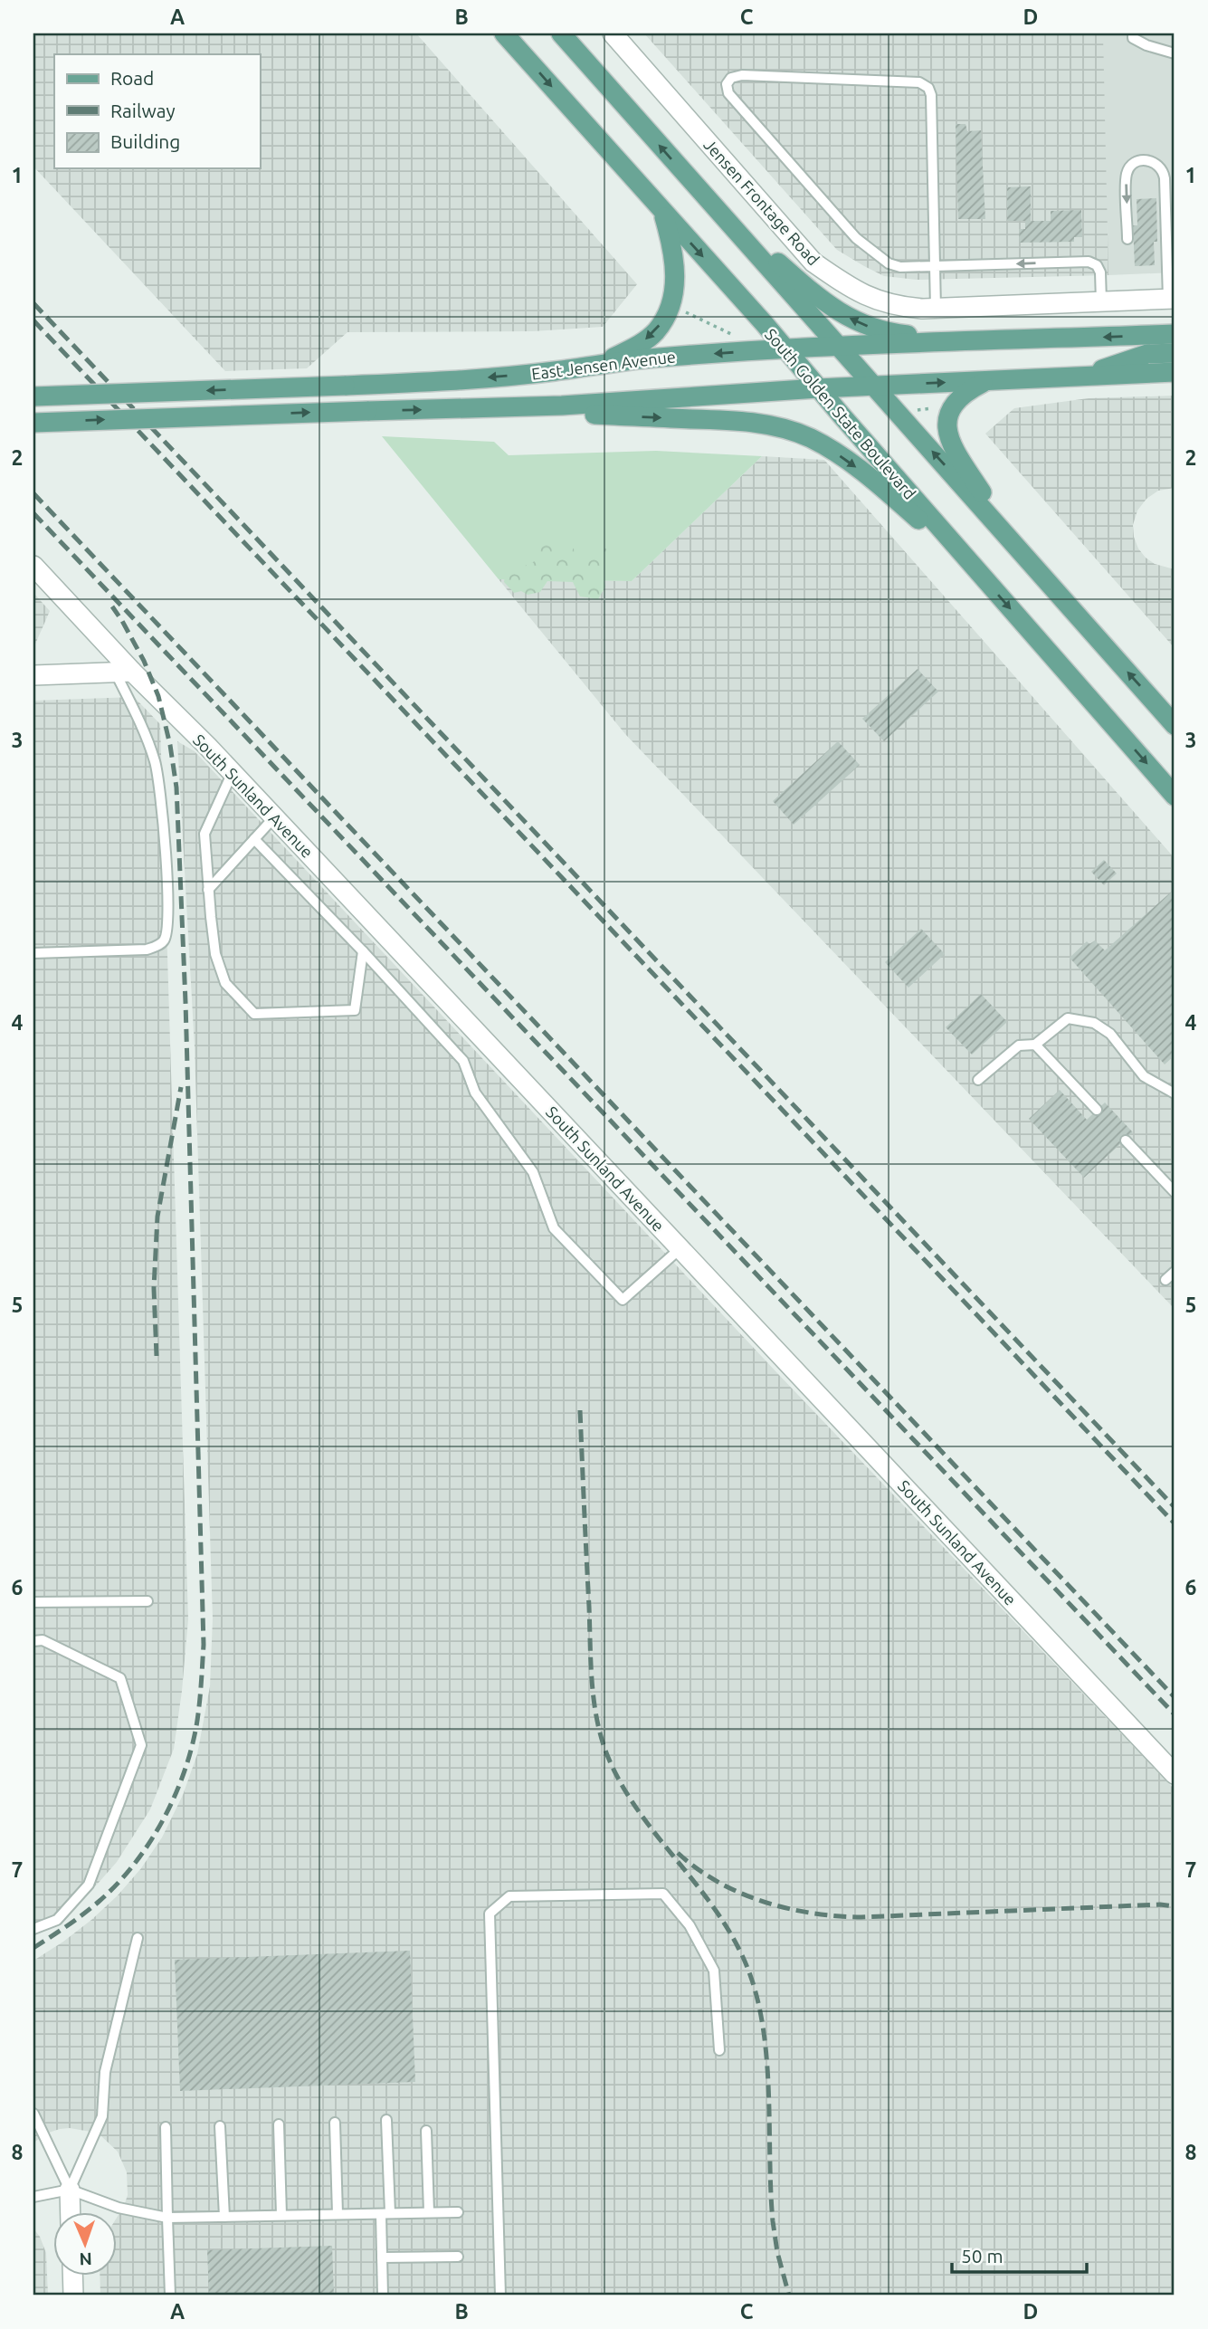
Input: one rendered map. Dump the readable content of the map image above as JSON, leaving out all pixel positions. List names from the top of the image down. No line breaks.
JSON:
{"streets":{"main road":["East Jensen Avenue","South Golden State Boulevard"],"street":["Jensen Frontage Road","South Sunland Avenue"]},"crossings":[["East Jensen Avenue","South Golden State Boulevard"]],"legend":["Road","Railway","Building"],"scale_bar":"50 m","north":"bottom","grid":{"columns":["A","B","C","D"],"rows":["1","2","3","4","5","6","7","8"]}}
